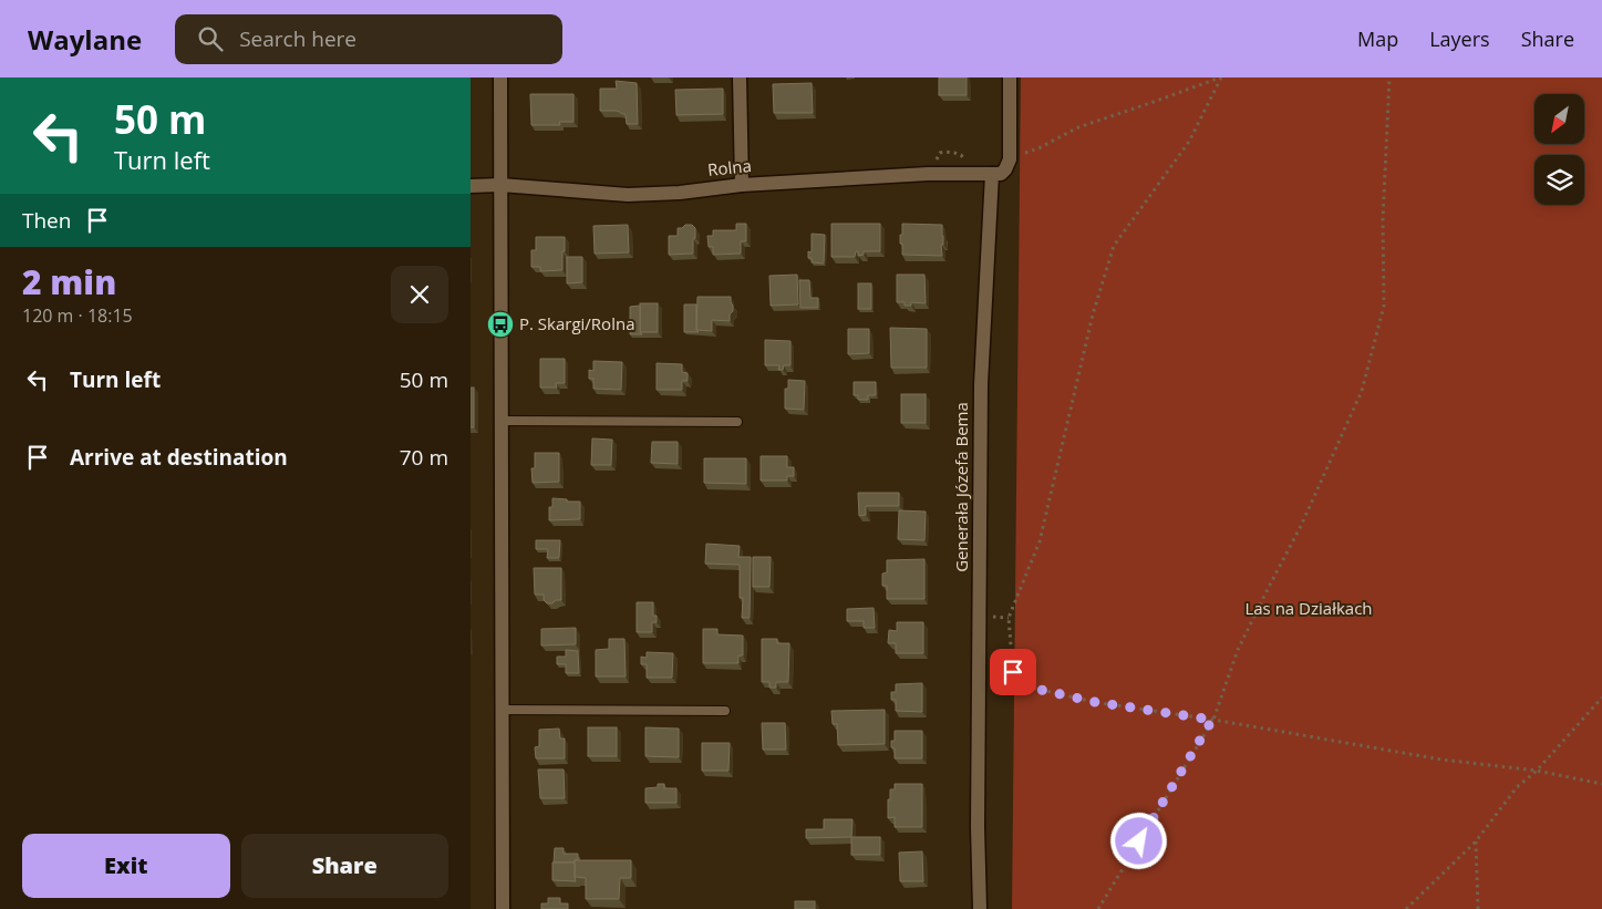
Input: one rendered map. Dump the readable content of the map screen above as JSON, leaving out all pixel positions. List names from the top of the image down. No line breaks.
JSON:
{"streets":{"street":["Rolna","Generała Józefa Bema"]},"crossings":[["Rolna","Generała Józefa Bema"]],"parks":["Las na Działkach"],"places":{"bus stop":["P. Skargi/Rolna"]},"north":"bottom left","page":{"header":"Waylane","search":"Search here","nav":["Map","Layers","Share"],"turn":["50 m","Turn left"],"then":"Then","heading":["2 min","120 m · 18:15"],"list":[{"name":"Turn left","value":"50 m"},{"name":"Arrive at destination","value":"70 m"}],"buttons":["Exit","Share"]}}
